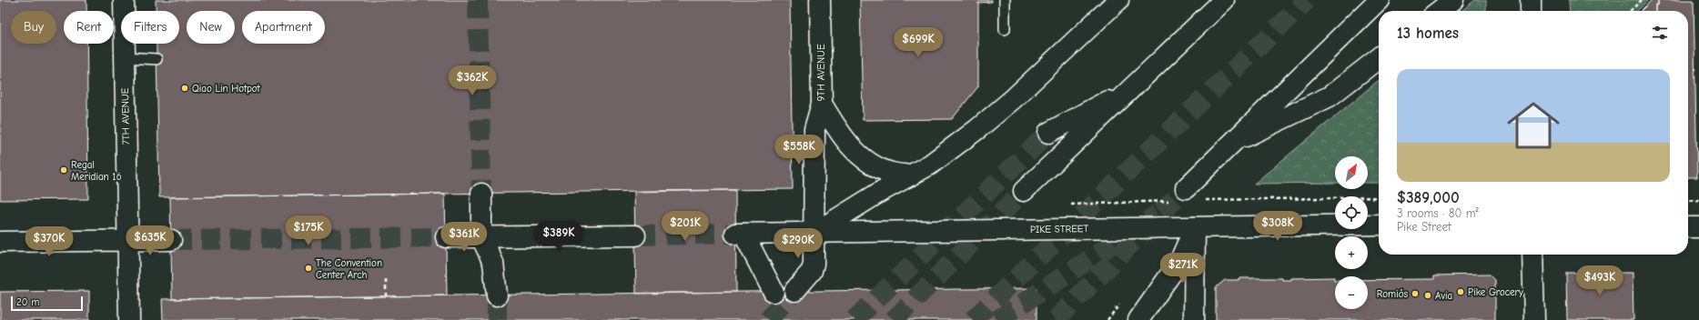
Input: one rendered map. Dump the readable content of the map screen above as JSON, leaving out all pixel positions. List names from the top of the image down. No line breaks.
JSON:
{"streets":{"main road":["9TH AVENUE","7TH AVENUE","PIKE STREET"]},"crossings":[["9TH AVENUE","PIKE STREET"]],"places":["Qiao Lin Hotpot","Regal Meridian 16","The Convention Center Arch","Pike Grocery","Romiós","Avia"],"scale_bar":"20 m","north":"top right","page":{"chip":["Buy","Rent","Filters","New","Apartment"],"heading":"13 homes","price":["$699K","$362K","$558K","$201K","$308K","$175K","$389K","$361K","$635K","$370K","$290K","$271K","$493K"],"list":[{"name":"$389,000","note":"3 rooms · 80 m² · Pike Street"}],"map_buttons":["+","−"],"scale":"20 m"}}
